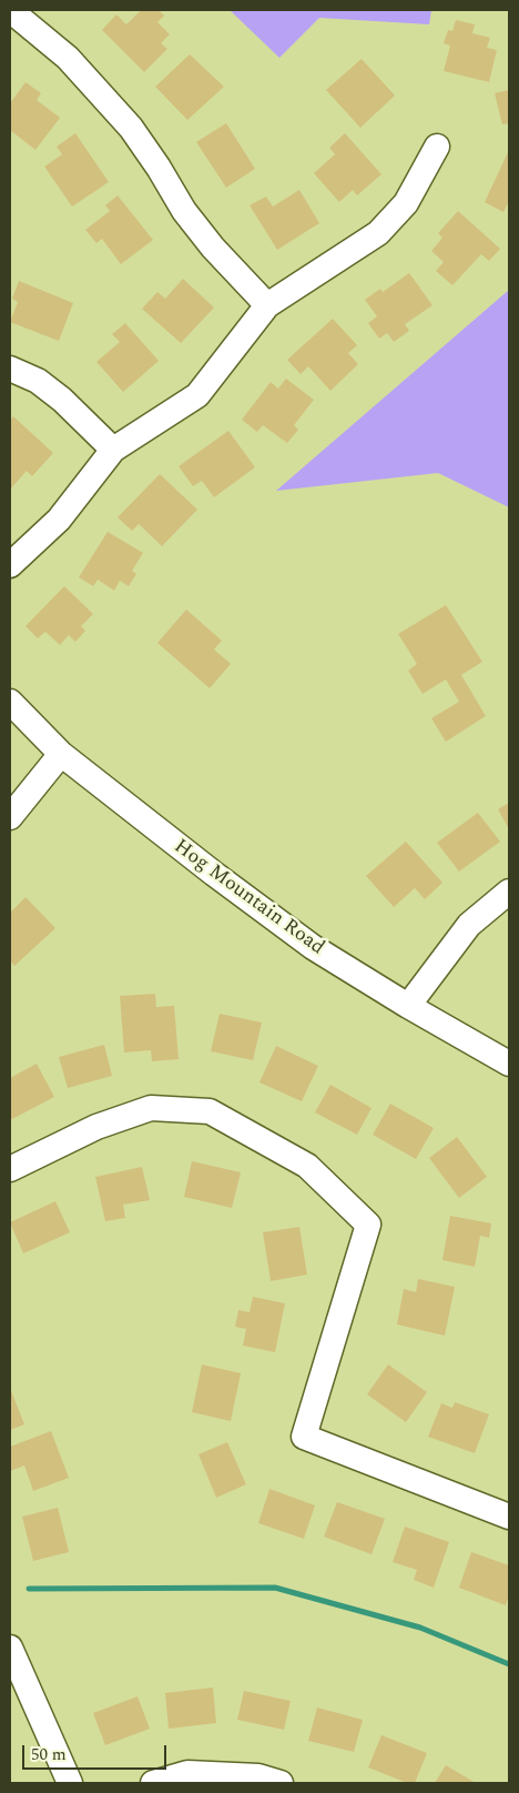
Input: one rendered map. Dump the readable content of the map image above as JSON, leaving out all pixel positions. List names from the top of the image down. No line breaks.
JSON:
{"streets":{"street":["Hog Mountain Road"]},"scale_bar":"50 m"}
